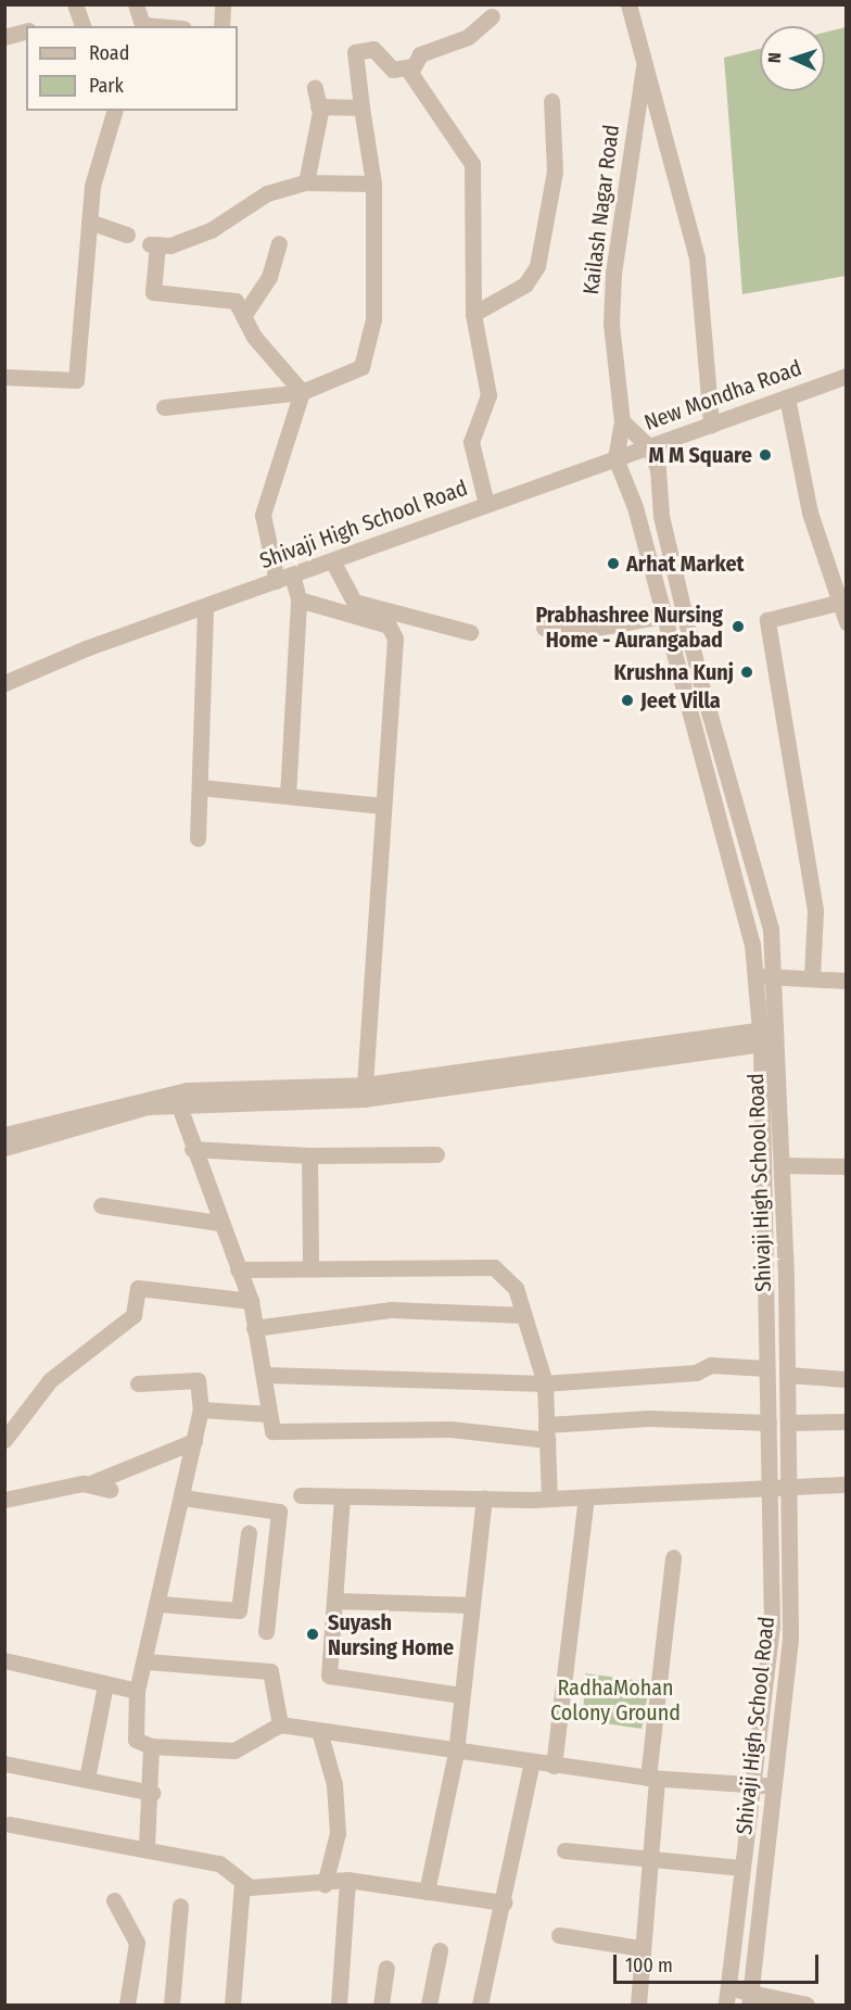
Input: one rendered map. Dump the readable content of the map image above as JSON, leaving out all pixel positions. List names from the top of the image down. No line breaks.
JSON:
{"streets":{"street":["Kailash Nagar Road","New Mondha Road","Shivaji High School Road"]},"crossings":[["New Mondha Road","Shivaji High School Road"]],"parks":["RadhaMohan Colony Ground"],"places":["M M Square","Arhat Market","Prabhashree Nursing Home - Aurangabad","Krushna Kunj","Jeet Villa","Suyash Nursing Home"],"legend":["Road","Park"],"scale_bar":"100 m","north":"left"}
